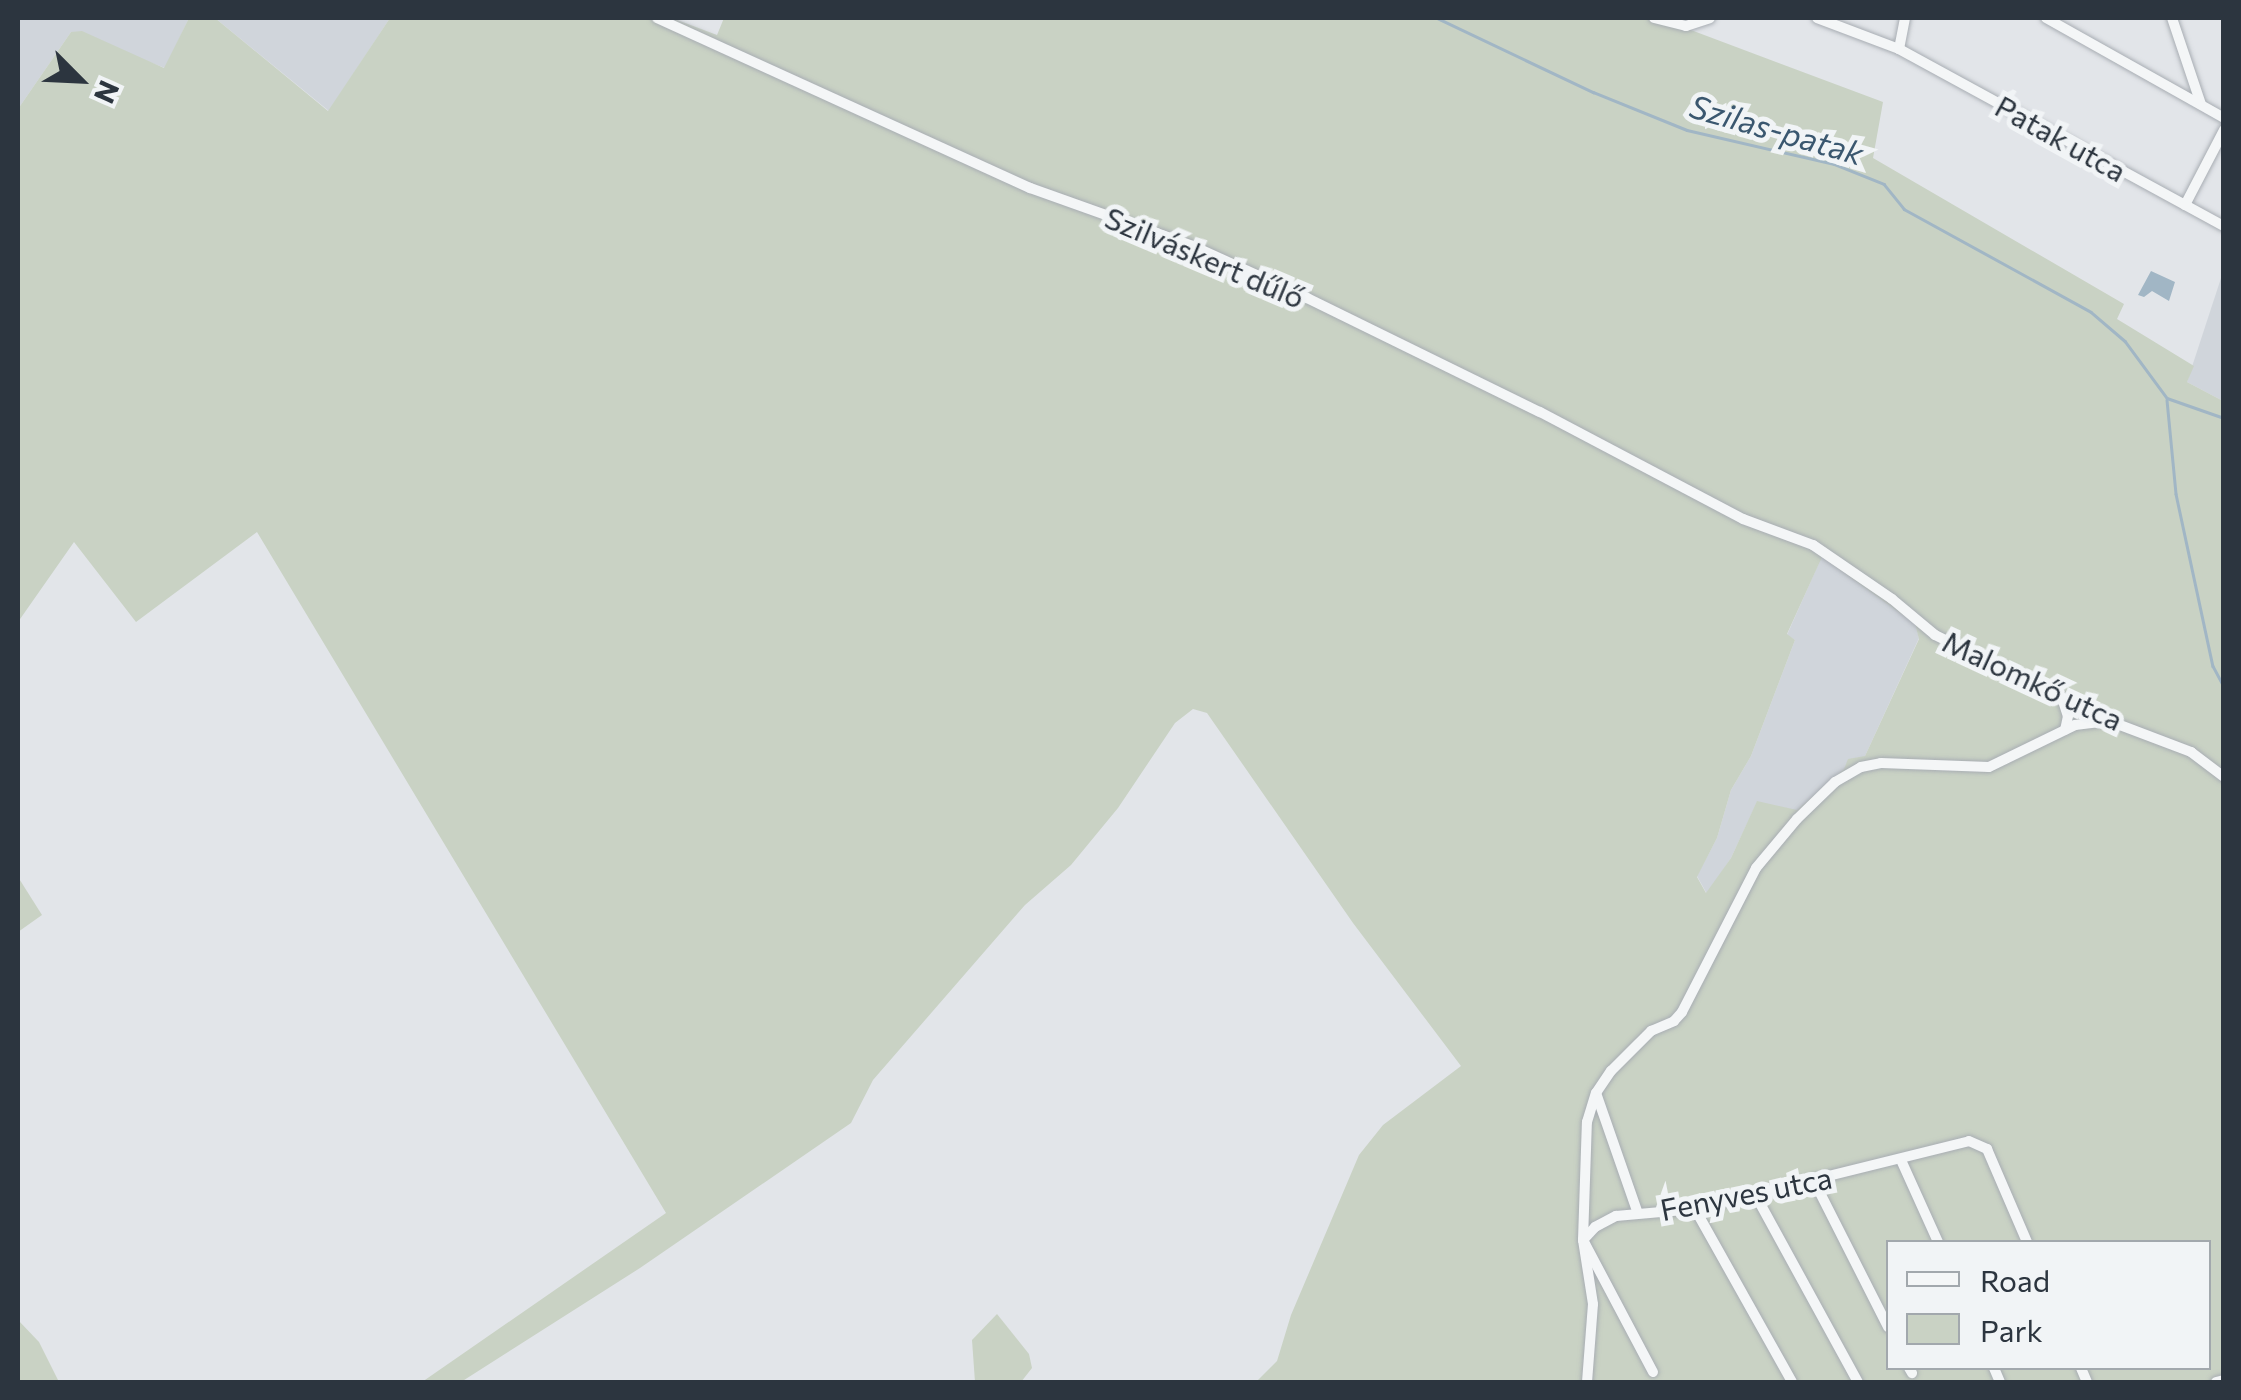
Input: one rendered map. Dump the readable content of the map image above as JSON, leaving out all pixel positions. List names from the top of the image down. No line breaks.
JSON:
{"streets":{"street":["Patak utca","Szilváskert dűlő","Malomkő utca","Fenyves utca"]},"crossings":[["Szilváskert dűlő","Malomkő utca"]],"water":["Szilas-patak"],"legend":["Road","Park"],"north":"bottom right"}
